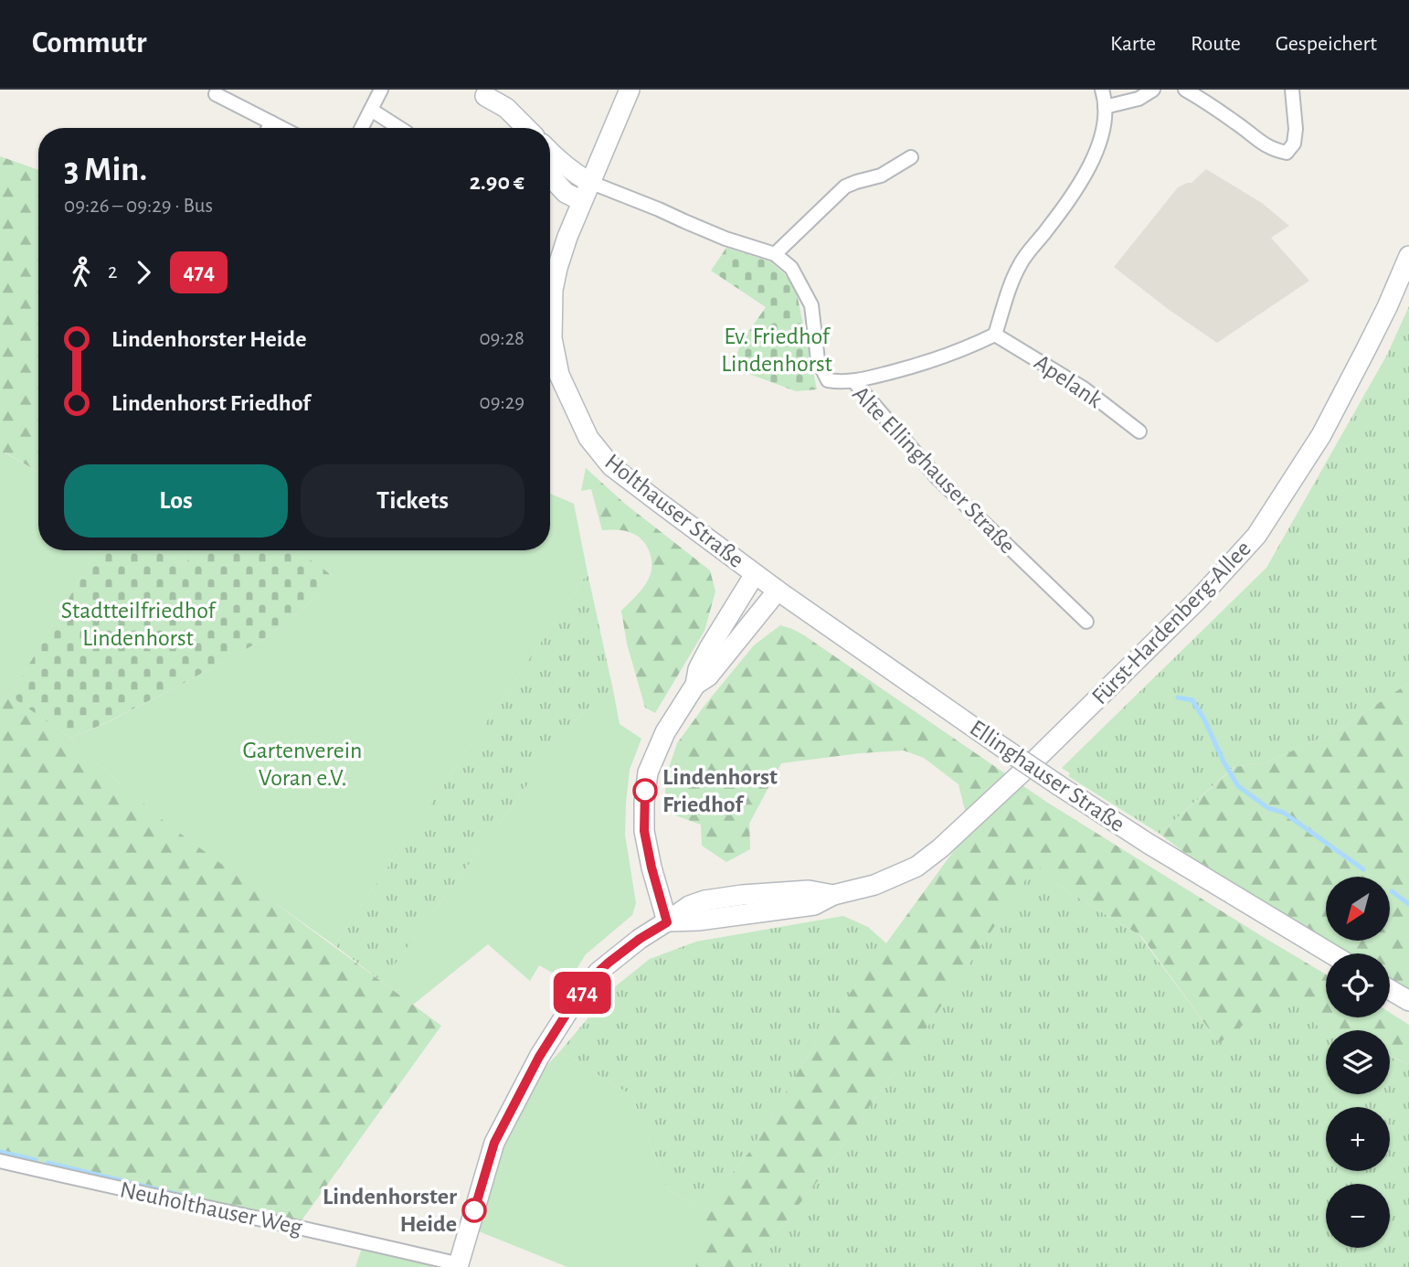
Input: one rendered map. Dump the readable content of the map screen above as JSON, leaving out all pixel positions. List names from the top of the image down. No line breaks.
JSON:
{"streets":{"street":["Apelank","Alte Ellinghauser Straße","Holthauser Straße","Fürst-Hardenberg-Allee","Ellinghauser Straße","Neuholthauser Weg"]},"crossings":[["Holthauser Straße","Fürst-Hardenberg-Allee"],["Holthauser Straße","Ellinghauser Straße"]],"parks":["Ev. Friedhof Lindenhorst","Stadtteilfriedhof Lindenhorst","Gartenverein Voran e.V."],"places":["Lindenhorst Friedhof","Lindenhorster Heide"],"lines":["bus line 474"],"north":"bottom left","page":{"header":"Commutr","nav":["Karte","Route","Gespeichert"],"on_map":"474","heading":["3 Min.","09:26 – 09:29 · Bus","2.90 €"],"legs":["2","474"],"list":[{"name":"Lindenhorster Heide","value":"09:28"},{"name":"Lindenhorst Friedhof","value":"09:29"}],"buttons":["Los","Tickets"],"map_buttons":["+","−"]}}
